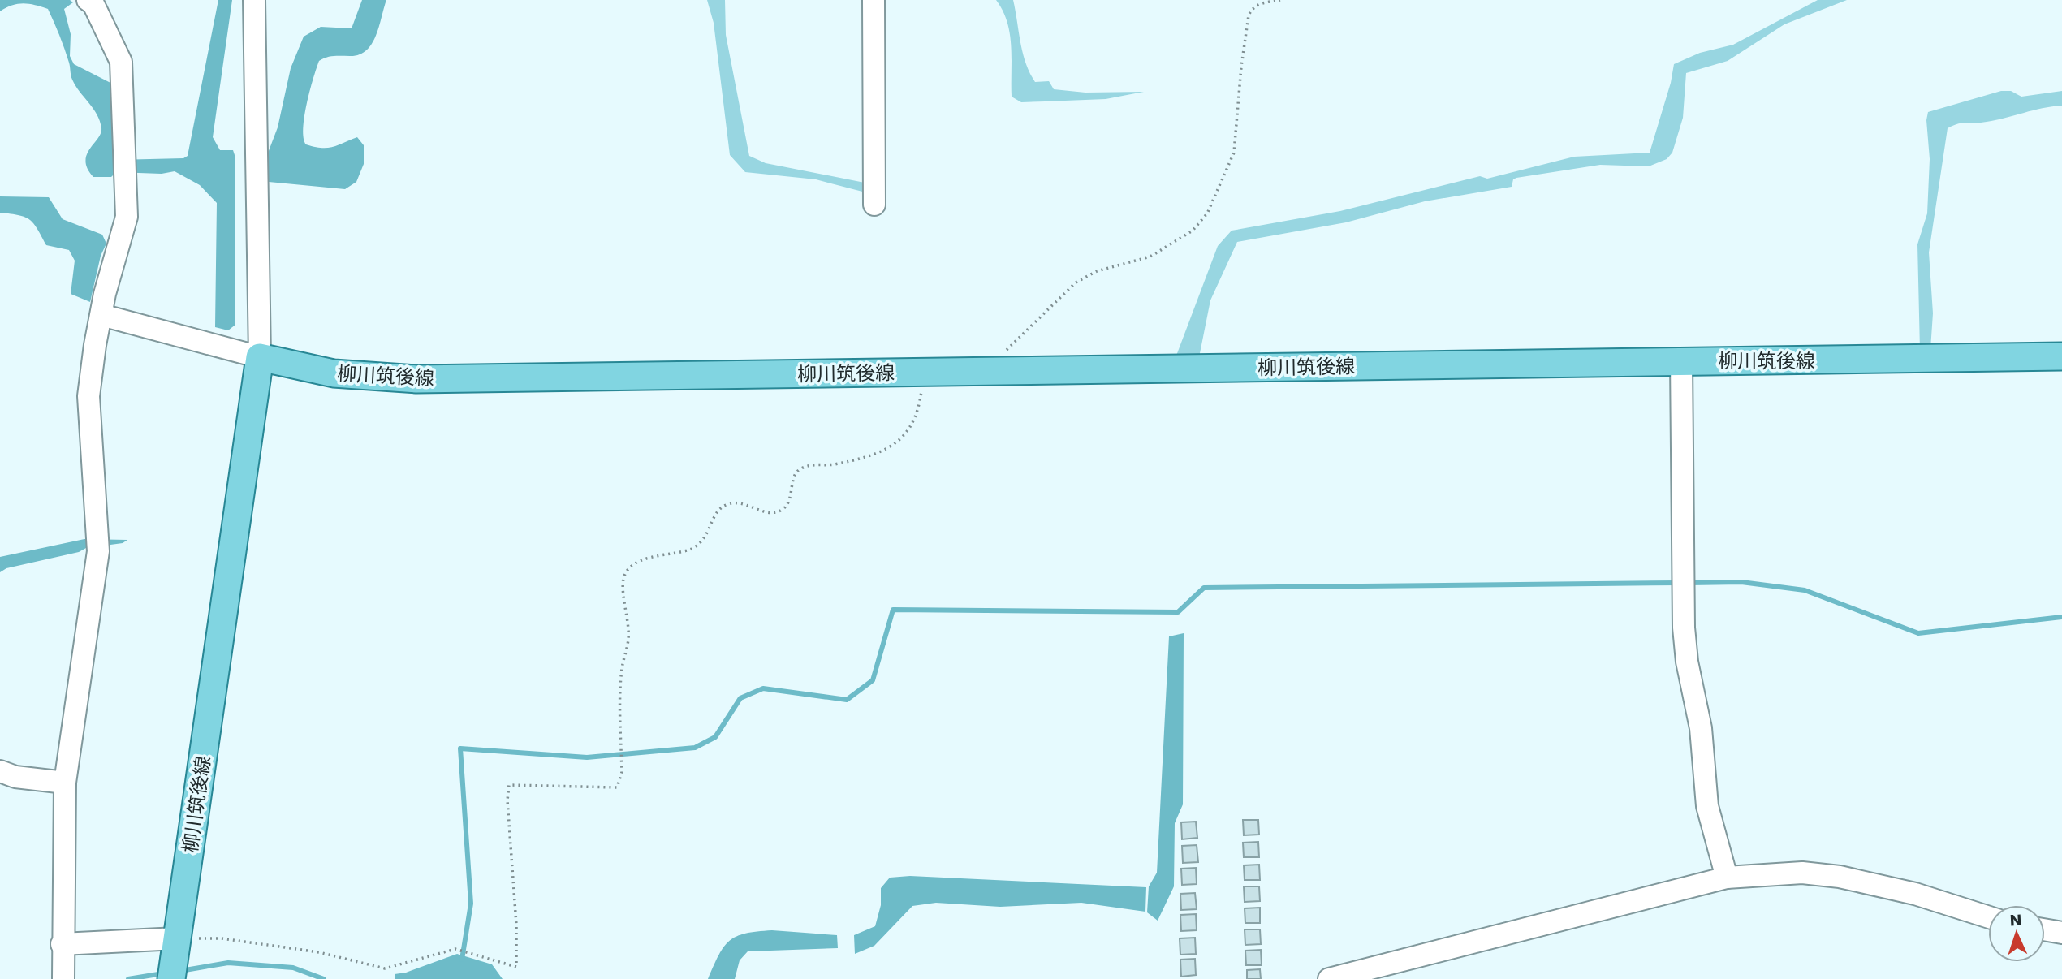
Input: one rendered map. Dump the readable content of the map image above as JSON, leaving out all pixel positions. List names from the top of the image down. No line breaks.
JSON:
{"streets":{"main road":["柳川筑後線"]},"north":"top"}
